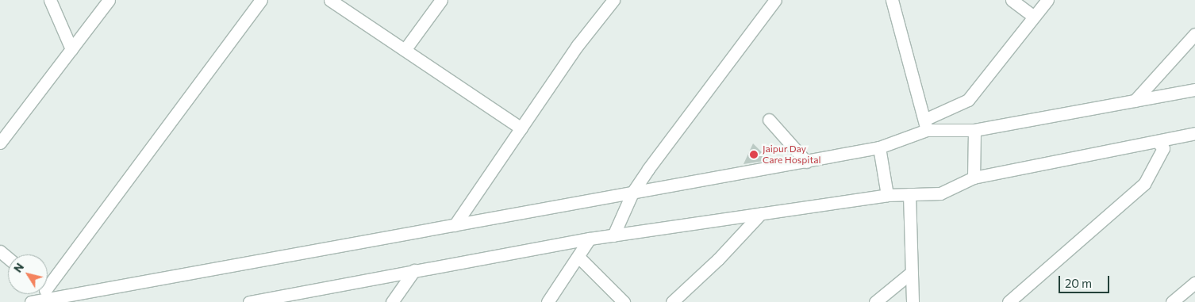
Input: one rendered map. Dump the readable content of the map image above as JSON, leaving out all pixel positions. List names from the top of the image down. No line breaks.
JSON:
{"places":["Jaipur Day Care Hospital"],"scale_bar":"20 m","north":"top left"}
